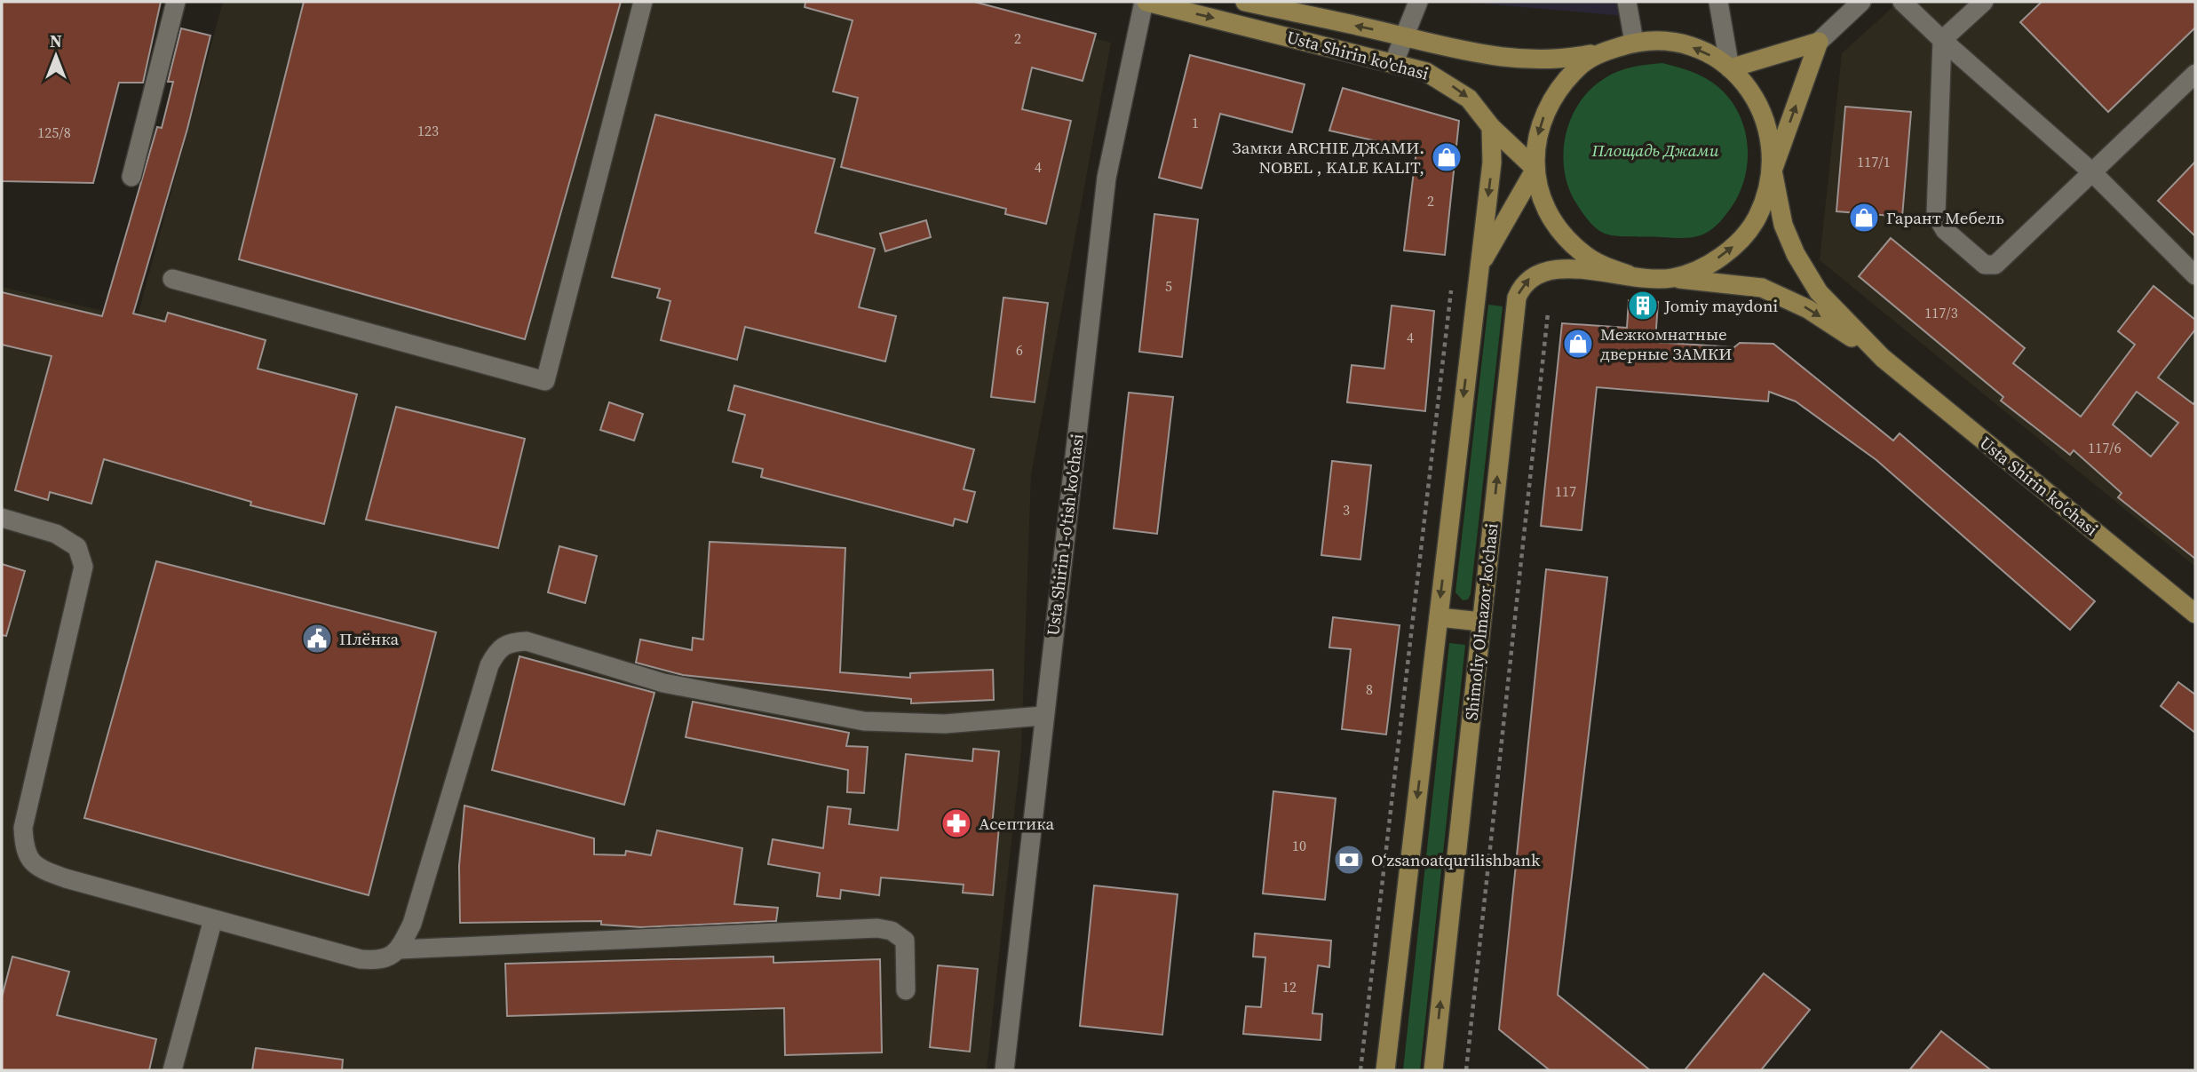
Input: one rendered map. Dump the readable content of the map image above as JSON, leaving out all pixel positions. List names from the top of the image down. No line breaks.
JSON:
{"streets":{"main road":["Usta Shirin ko'chasi","Shimoliy Olmazor ko'chasi"],"street":["Usta Shirin 1-o'tish ko'chasi"]},"crossings":[["Usta Shirin ko'chasi","Usta Shirin 1-o'tish ko'chasi"]],"parks":["Площадь Джами"],"places":{"shop":["Замки ARCHIE ДЖАМИ. NOBEL , KALE KALIT,","Гарант Мебель","Межкомнатные дверные ЗАМКИ"],"building":["Jomiy maydoni"],"public building":["Плёнка"],"pharmacy":["Асептика"],"bank":["Oʻzsanoatqurilishbank"]},"house_numbers":["2","1","123","125/8","117/1","4","2","5","117/3","4","6","117/6","117","3","8","10","12"],"north":"top"}
